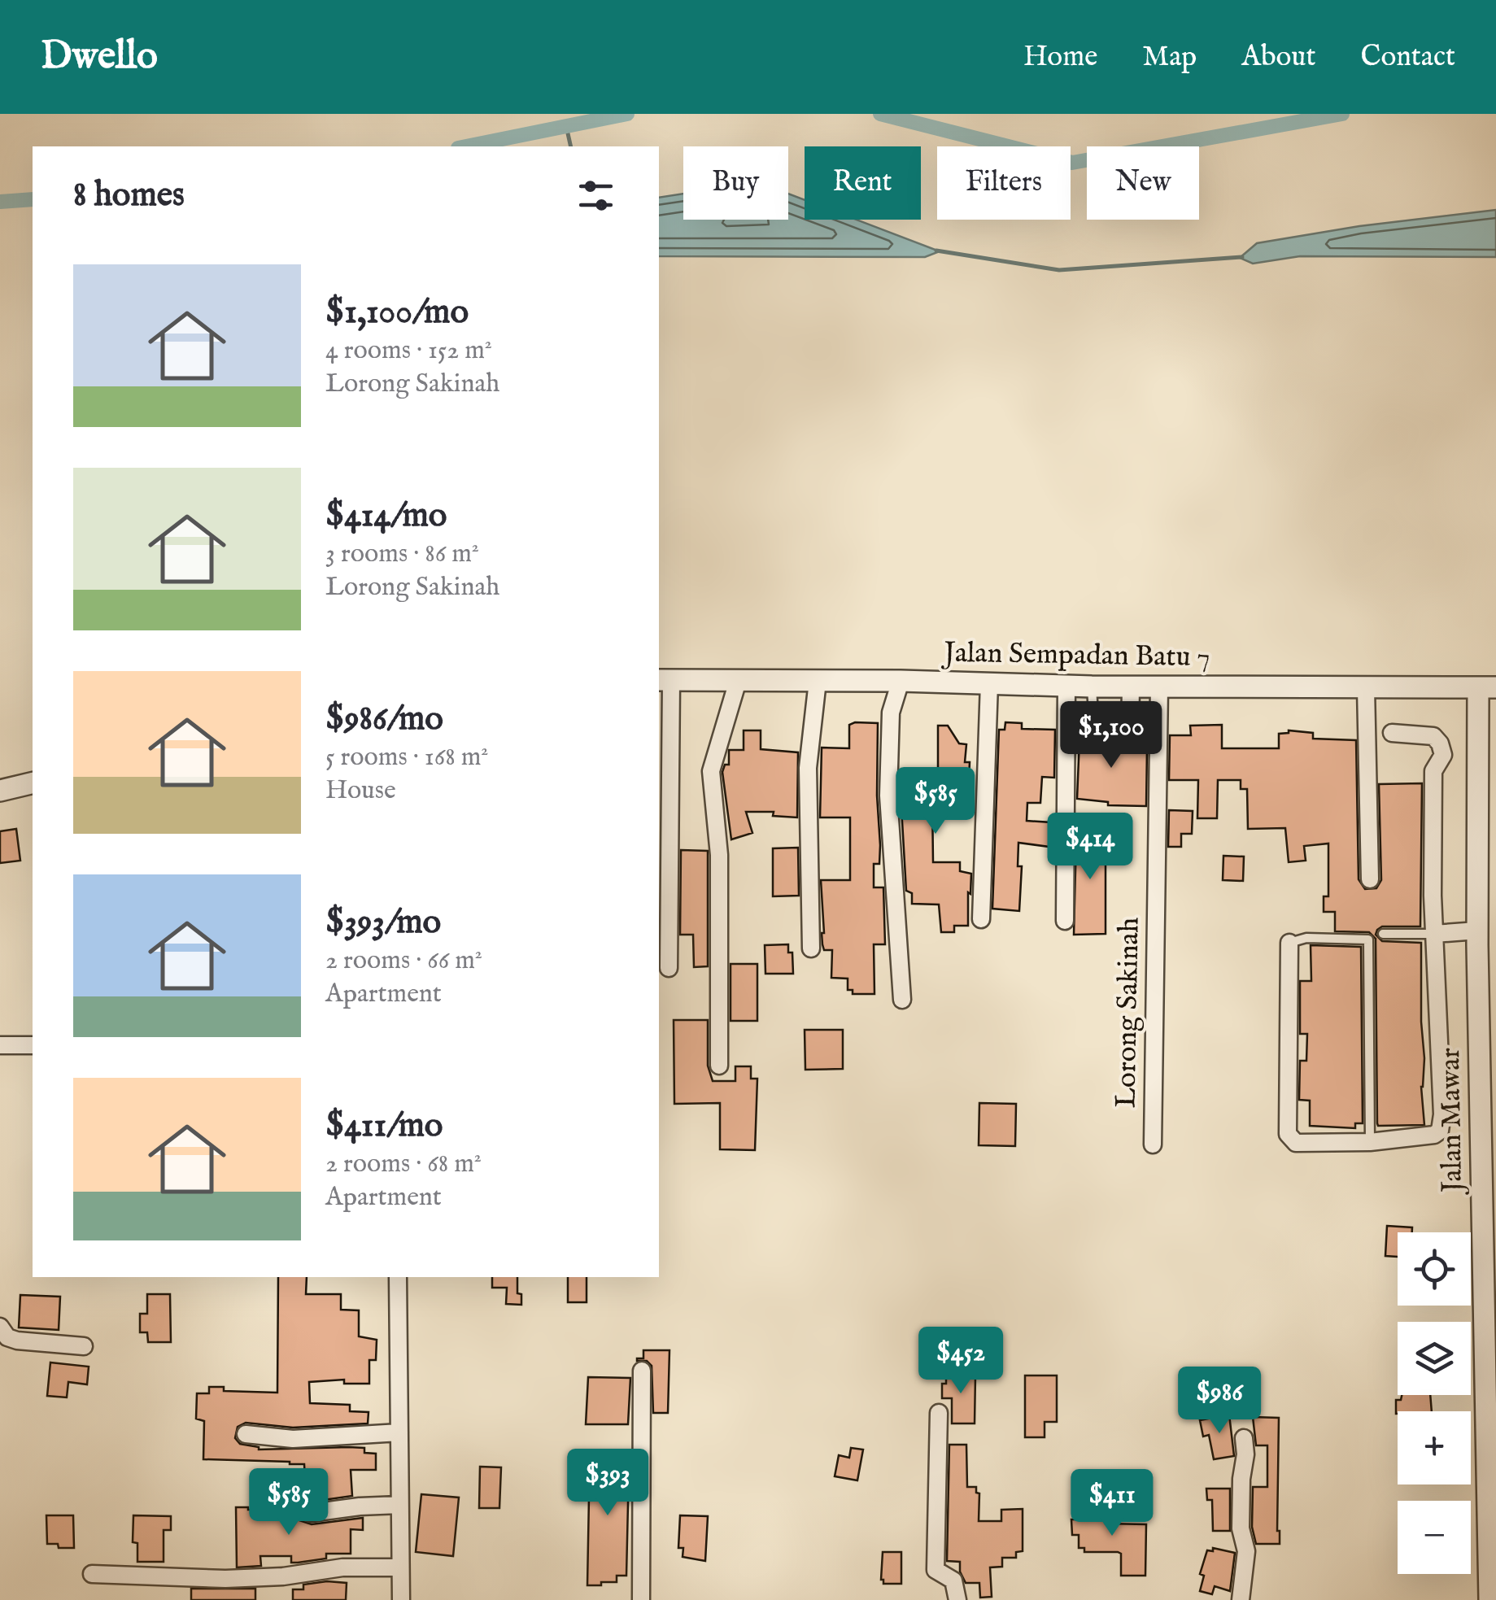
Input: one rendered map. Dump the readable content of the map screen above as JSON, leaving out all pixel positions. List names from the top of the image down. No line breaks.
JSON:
{"streets":{"street":["Jalan Sempadan Batu 7","Lorong Sakinah","Jalan Mawar"]},"crossings":[["Jalan Sempadan Batu 7","Lorong Sakinah"],["Jalan Sempadan Batu 7","Jalan Mawar"]],"page":{"header":"Dwello","nav":["Home","Map","About","Contact"],"chip":["Buy","Rent","Filters","New"],"heading":"8 homes","list":[{"name":"$1,100/mo","note":"4 rooms · 152 m² · Lorong Sakinah"},{"name":"$414/mo","note":"3 rooms · 86 m² · Lorong Sakinah"},{"name":"$986/mo","note":"5 rooms · 168 m² · House"},{"name":"$393/mo","note":"2 rooms · 66 m² · Apartment"},{"name":"$411/mo","note":"2 rooms · 68 m² · Apartment"}],"price":["$1,100","$585","$414","$452","$986","$393","$585","$411"],"map_buttons":["+","−"]}}
